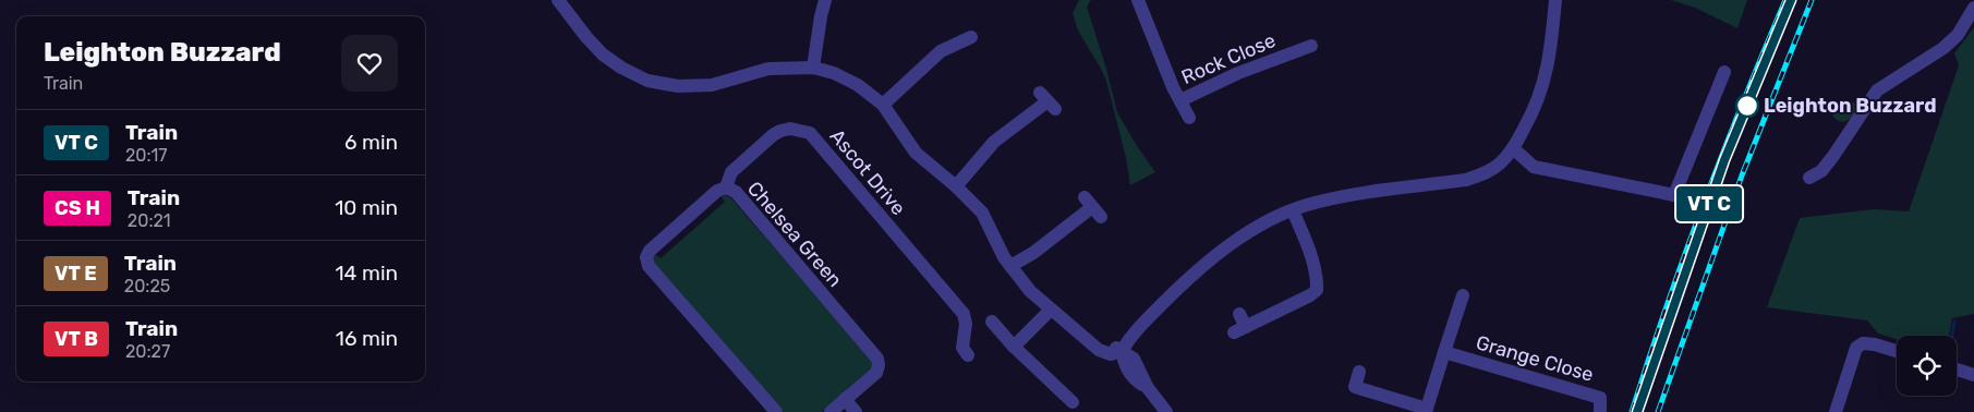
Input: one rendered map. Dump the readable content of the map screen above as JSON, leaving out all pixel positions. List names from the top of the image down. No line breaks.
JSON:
{"streets":{"street":["Rock Close","Ascot Drive","Chelsea Green","Grange Close"]},"crossings":[["Ascot Drive","Chelsea Green"]],"places":["Leighton Buzzard"],"page":{"on_map":"VT C","heading":["Leighton Buzzard","Train"],"list":[{"mark":"VT C","name":"Train","note":"20:17","value":"6 min"},{"mark":"CS H","name":"Train","note":"20:21","value":"10 min"},{"mark":"VT E","name":"Train","note":"20:25","value":"14 min"},{"mark":"VT B","name":"Train","note":"20:27","value":"16 min"}]}}
